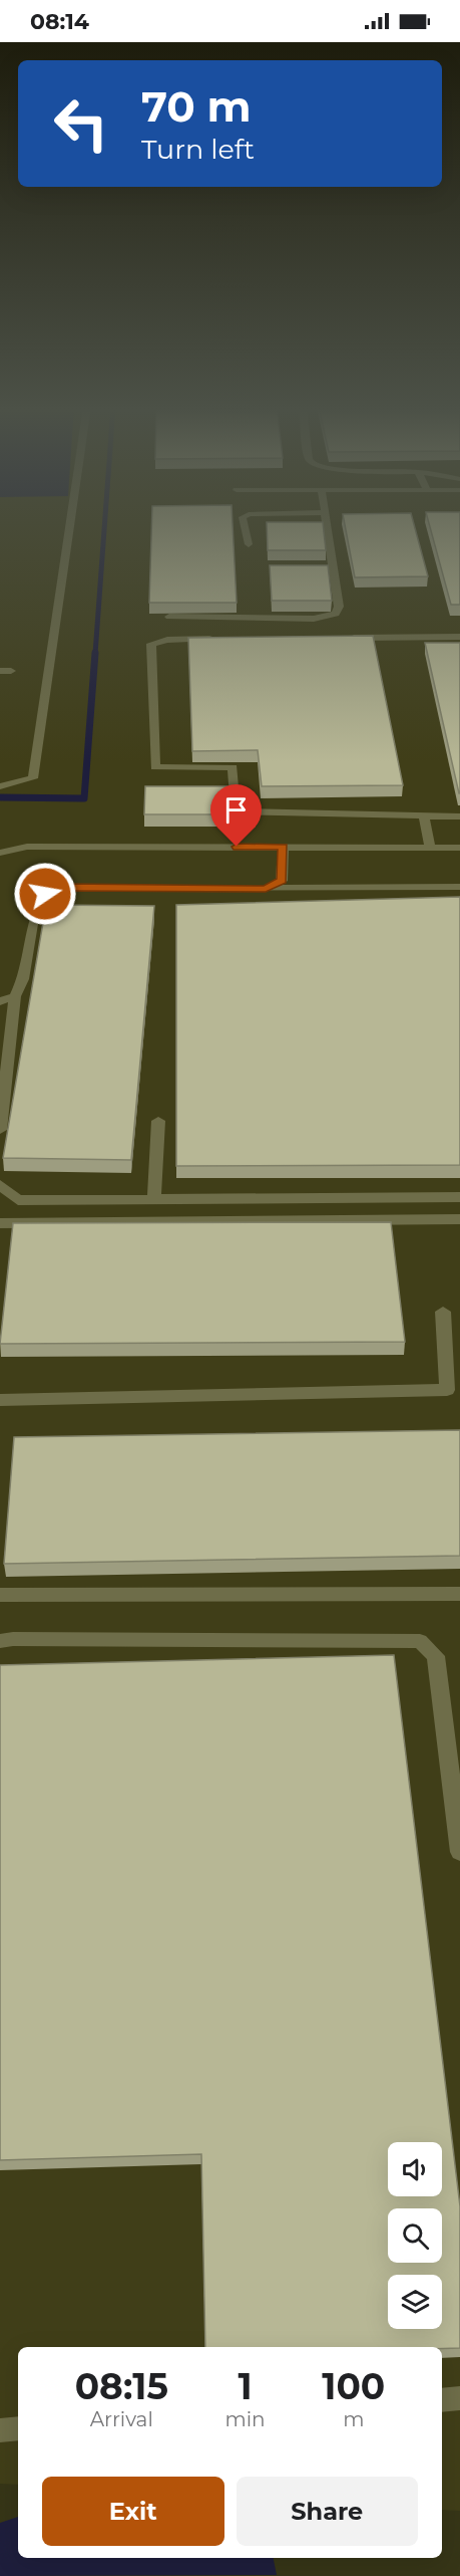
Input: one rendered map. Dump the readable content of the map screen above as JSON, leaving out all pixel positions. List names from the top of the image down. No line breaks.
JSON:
{"page":{"status":"08:14","turn":["70 m","Turn left"],"eta":["08:15","Arrival","1","min","100","m"],"buttons":["Exit","Share"]}}
